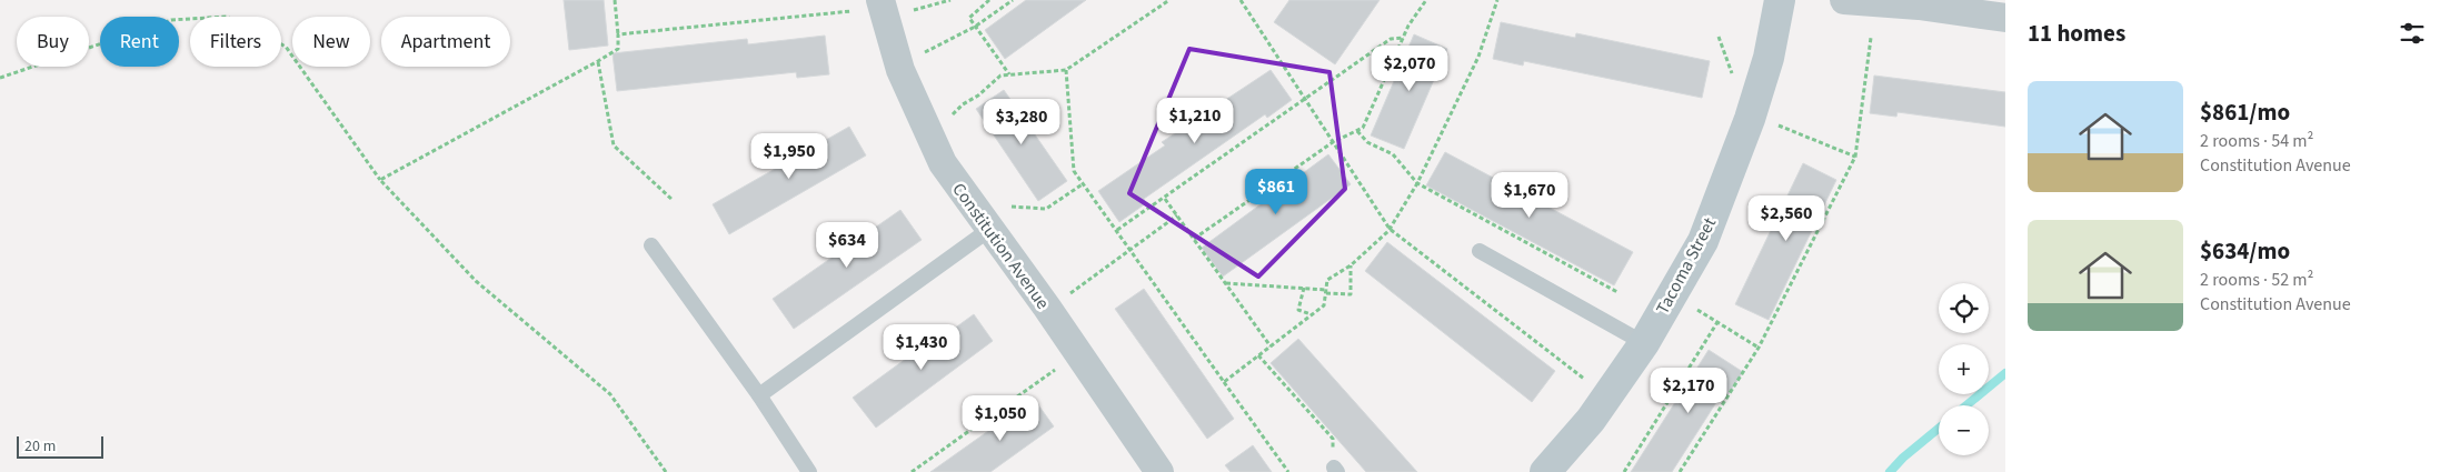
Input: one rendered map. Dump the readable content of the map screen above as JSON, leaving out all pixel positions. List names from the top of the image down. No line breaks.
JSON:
{"streets":{"street":["Constitution Avenue","Tacoma Street"]},"scale_bar":"20 m","page":{"heading":"11 homes","chip":["Buy","Rent","Filters","New","Apartment"],"price":["$2,070","$1,210","$3,280","$1,950","$861","$1,670","$2,560","$634","$1,430","$2,170","$1,050"],"list":[{"name":"$861/mo","note":"2 rooms · 54 m² · Constitution Avenue"},{"name":"$634/mo","note":"2 rooms · 52 m² · Constitution Avenue"}],"map_buttons":["+","−"],"scale":"20 m"}}
